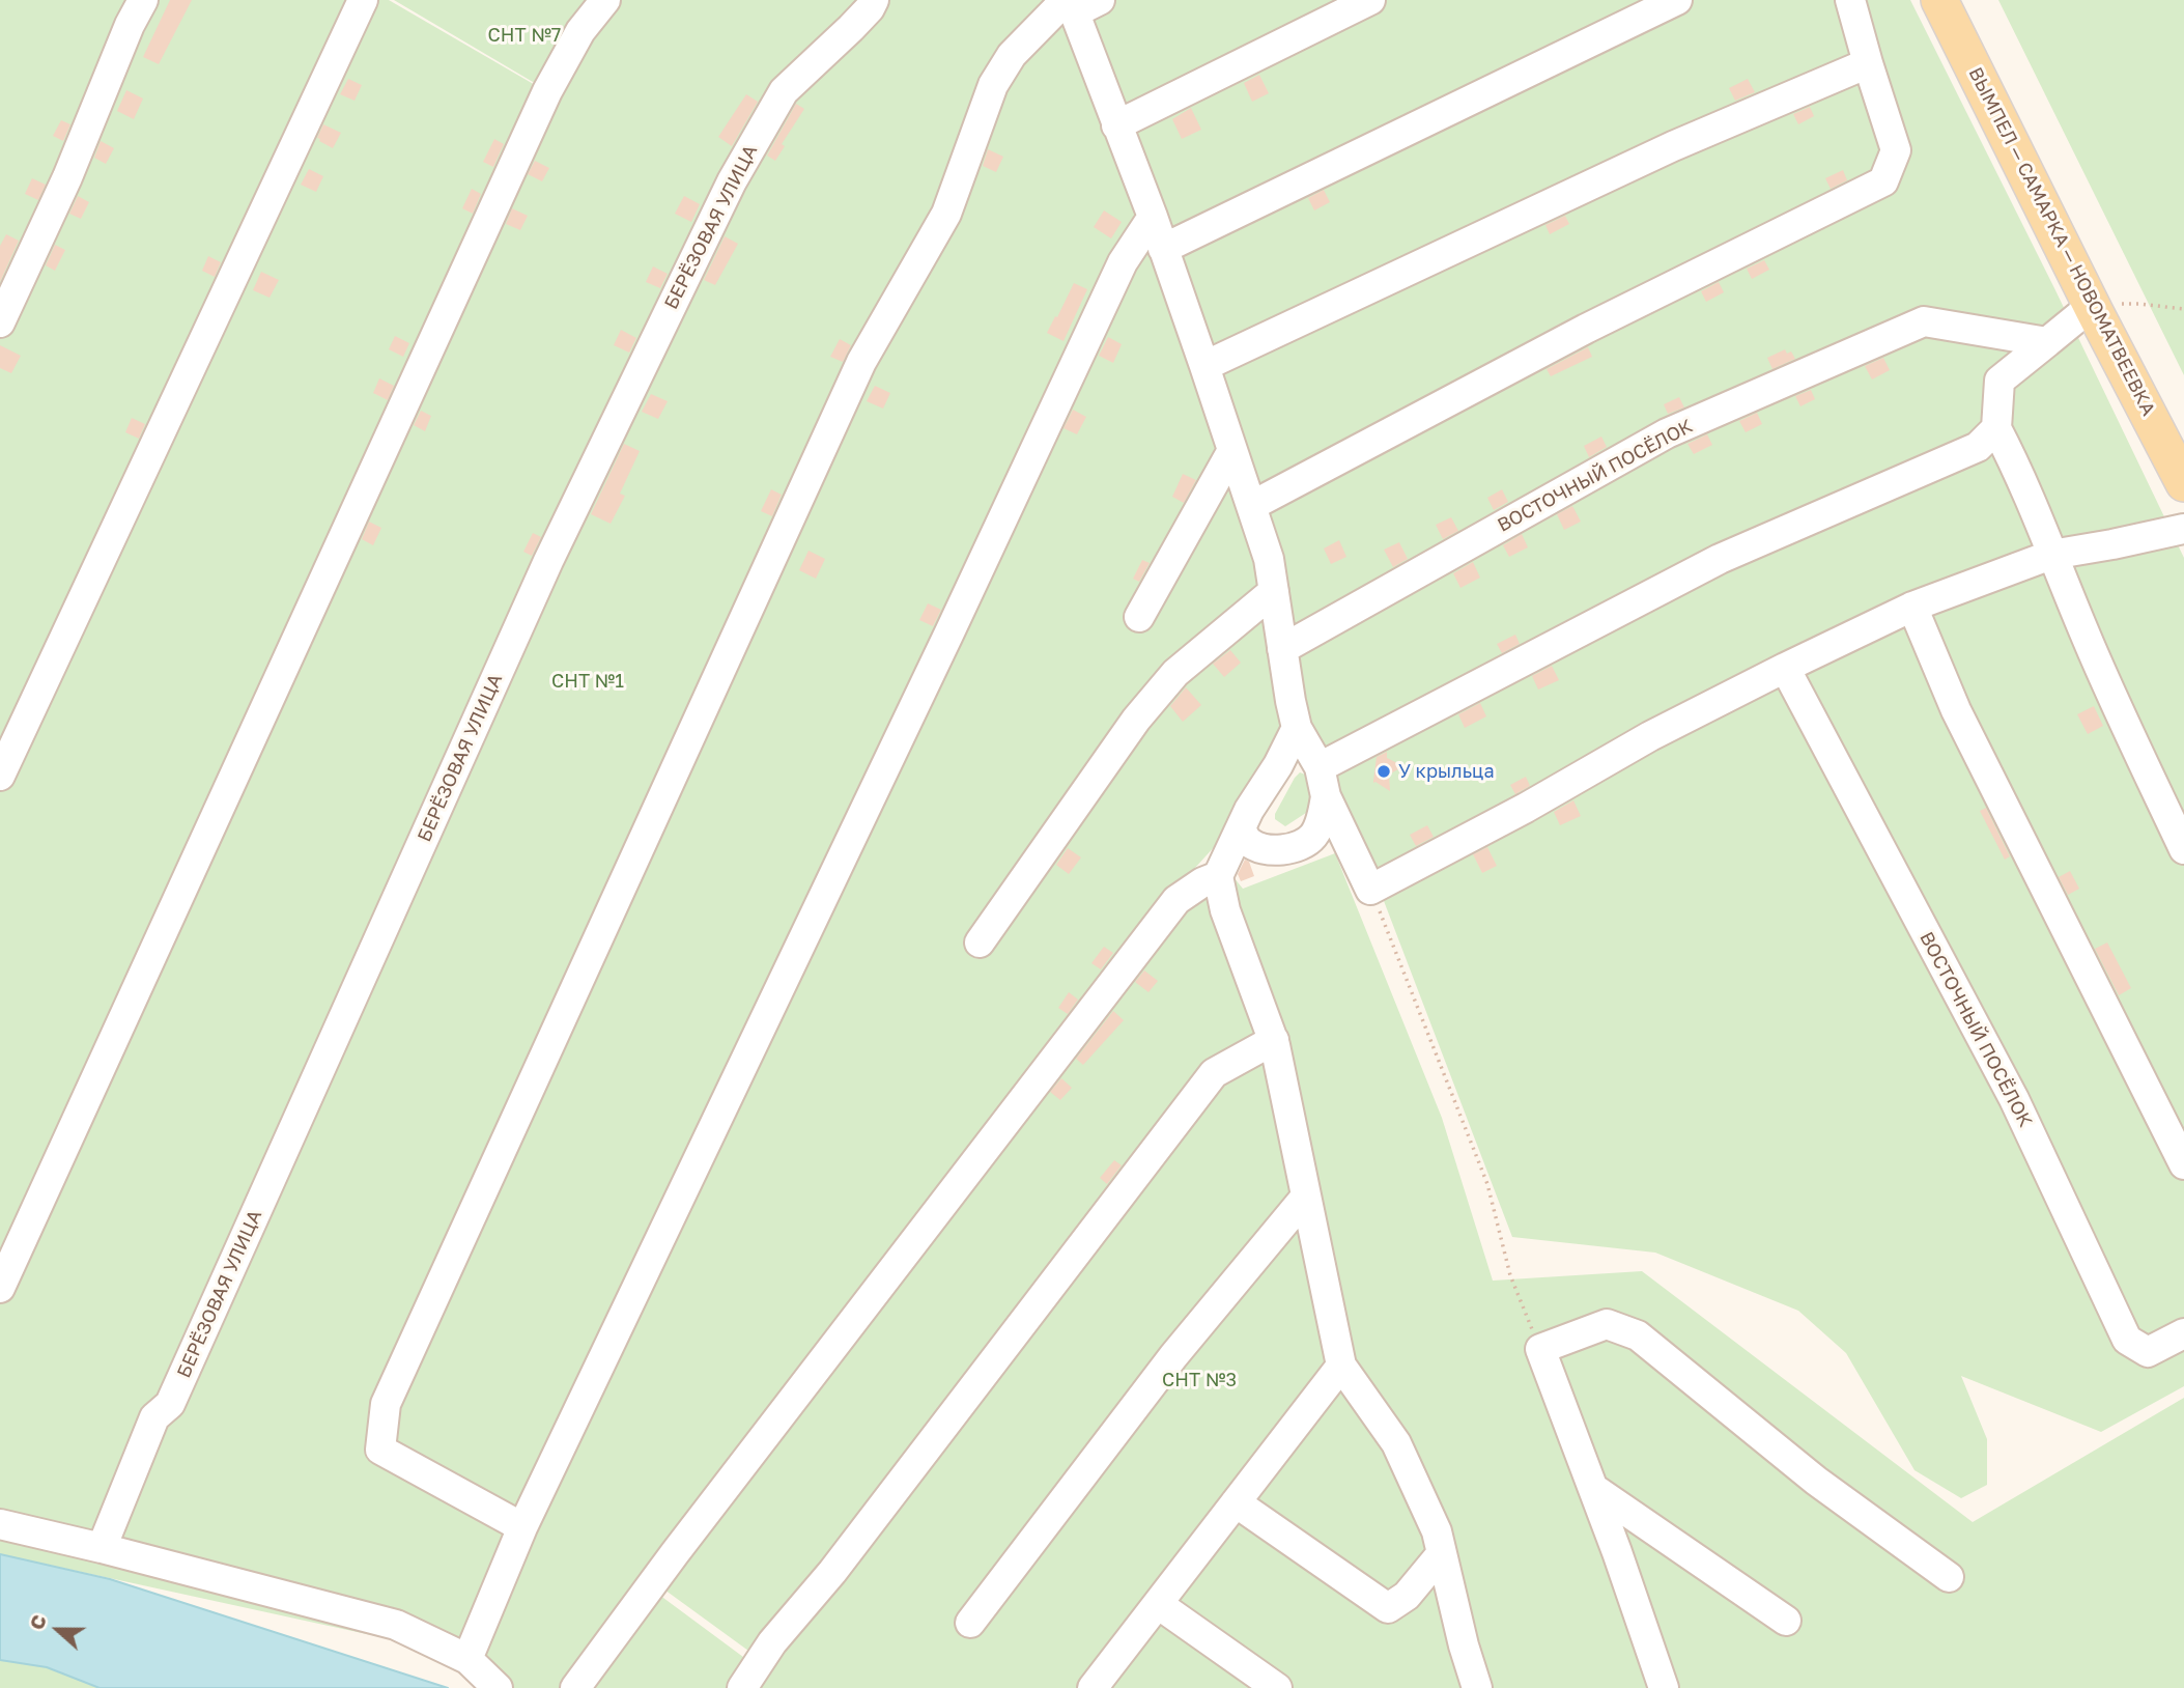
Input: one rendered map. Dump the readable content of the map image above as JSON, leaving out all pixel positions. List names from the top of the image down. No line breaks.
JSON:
{"streets":{"main road":["ВЫМПЕЛ — САМАРКА — НОВОМАТВЕЕВКА"],"street":["БЕРЁЗОВАЯ УЛИЦА","ВОСТОЧНЫЙ ПОСЁЛОК"]},"parks":["СНТ №7","СНТ №1","СНТ №3"],"places":["У крыльца"],"north":"left"}
